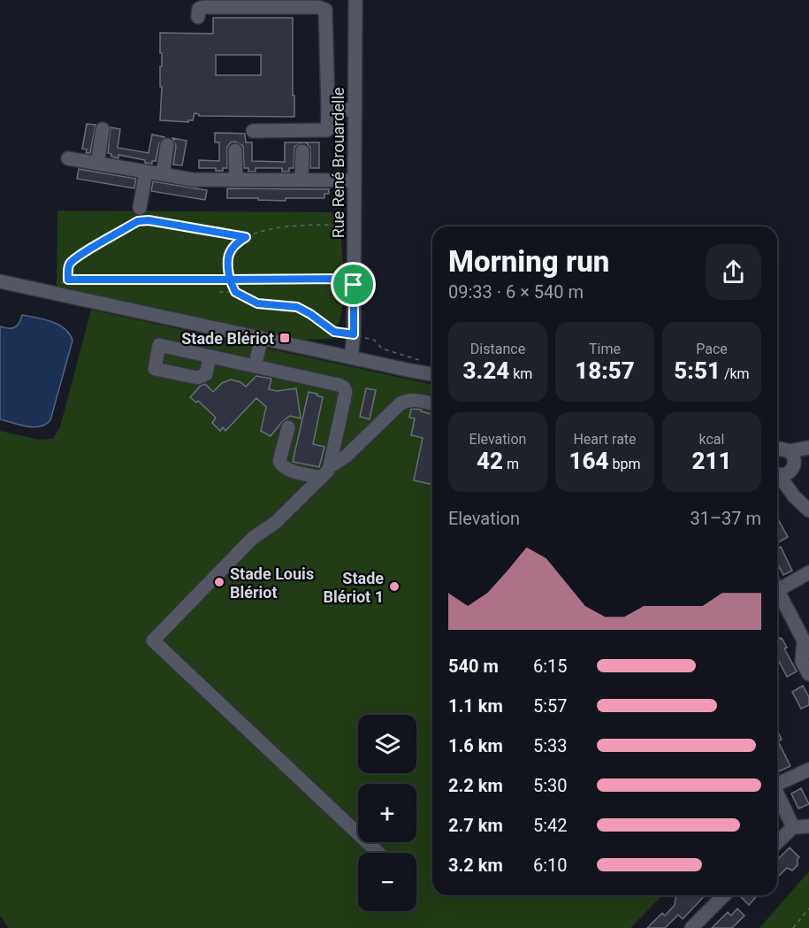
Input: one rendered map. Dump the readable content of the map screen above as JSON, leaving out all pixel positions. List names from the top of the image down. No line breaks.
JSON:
{"streets":{"street":["Rue René Brouardelle"]},"places":{"transit":["Stade Blériot"],"other":["Stade Louis Blériot","Stade Blériot 1"]},"page":{"heading":["Morning run","09:33 · 6 × 540 m"],"stats":[["Distance","3.24 km"],["Time","18:57"],["Pace","5:51 /km"],["Elevation","42 m"],["Heart rate","164 bpm"],["kcal","211"]],"chart":["Elevation","31–37 m"],"list":[{"name":"540 m","note":"6:15"},{"name":"1.1 km","note":"5:57"},{"name":"1.6 km","note":"5:33"},{"name":"2.2 km","note":"5:30"},{"name":"2.7 km","note":"5:42"},{"name":"3.2 km","note":"6:10"}],"map_buttons":["+","−"]}}
